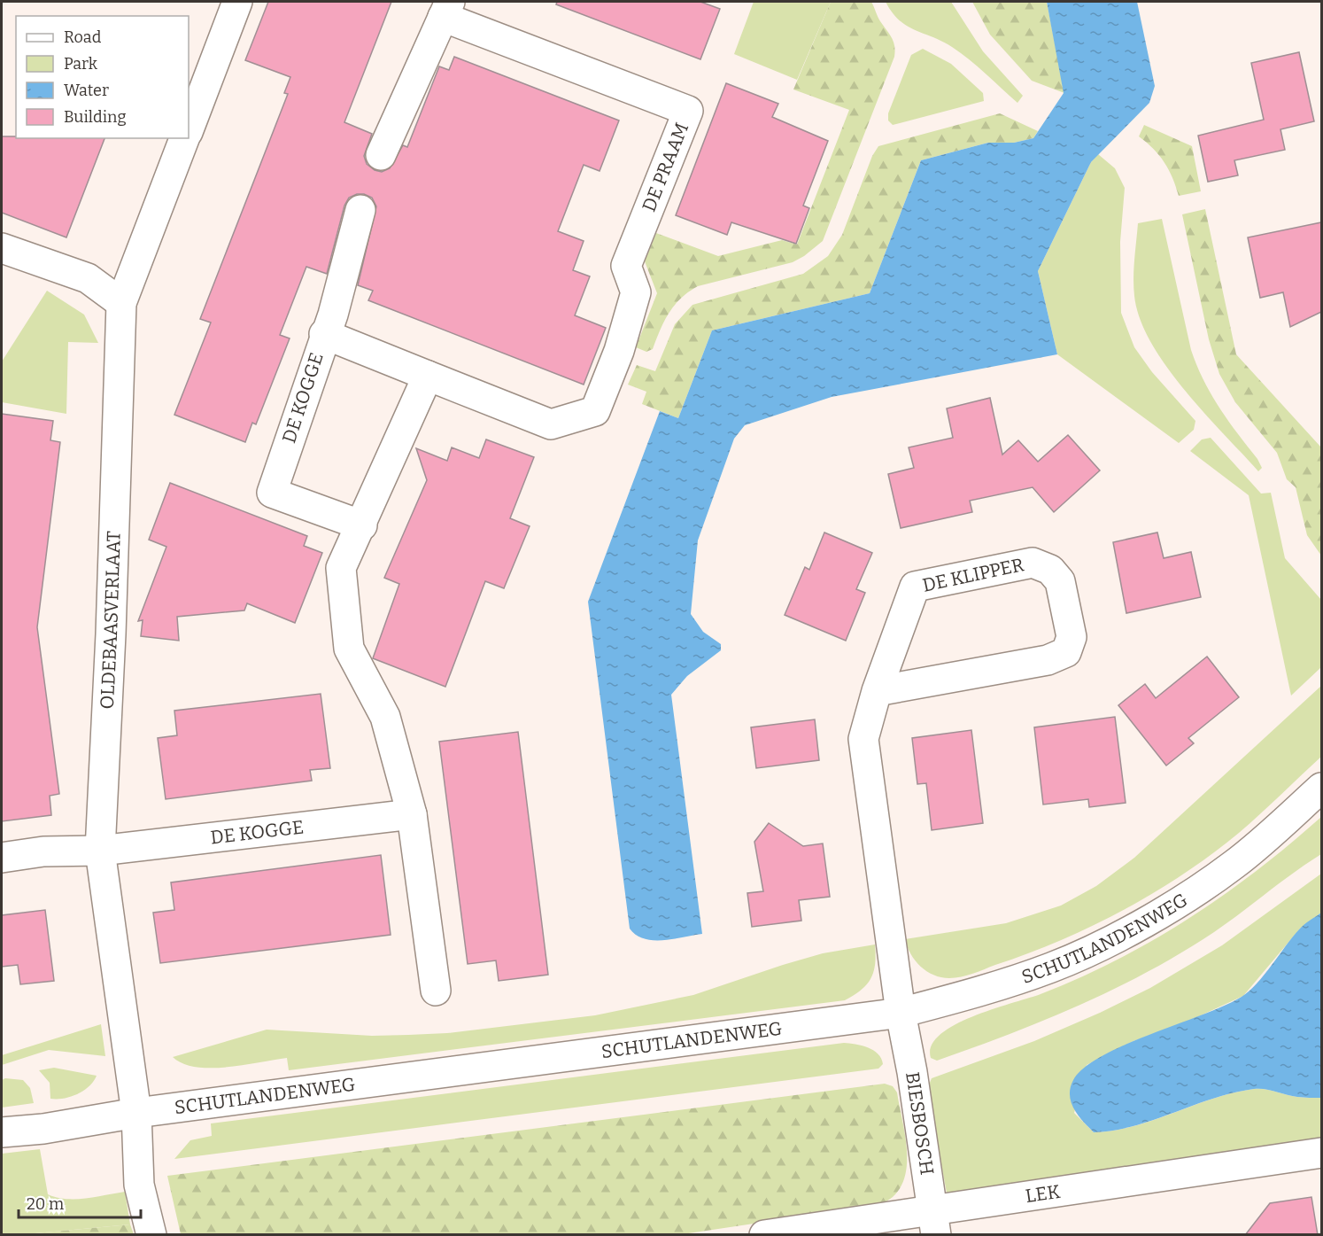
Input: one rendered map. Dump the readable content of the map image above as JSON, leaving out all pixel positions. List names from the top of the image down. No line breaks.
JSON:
{"streets":{"street":["DE PRAAM","DE KOGGE","DE KLIPPER","OLDEBAASVERLAAT","SCHUTLANDENWEG","BIESBOSCH","LEK"]},"crossings":[["DE PRAAM","DE KOGGE"],["DE KOGGE","OLDEBAASVERLAAT"],["DE KLIPPER","SCHUTLANDENWEG"],["DE KLIPPER","BIESBOSCH"],["OLDEBAASVERLAAT","SCHUTLANDENWEG"],["SCHUTLANDENWEG","BIESBOSCH"],["BIESBOSCH","LEK"]],"legend":["Road","Park","Water","Building"],"scale_bar":"20 m"}
